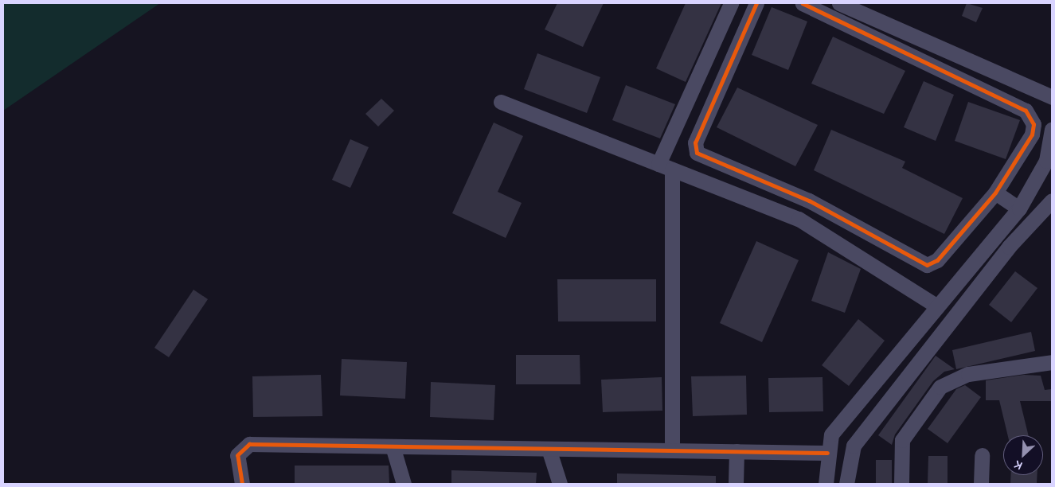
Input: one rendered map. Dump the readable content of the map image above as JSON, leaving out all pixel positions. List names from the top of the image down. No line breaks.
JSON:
{"north":"bottom left"}
